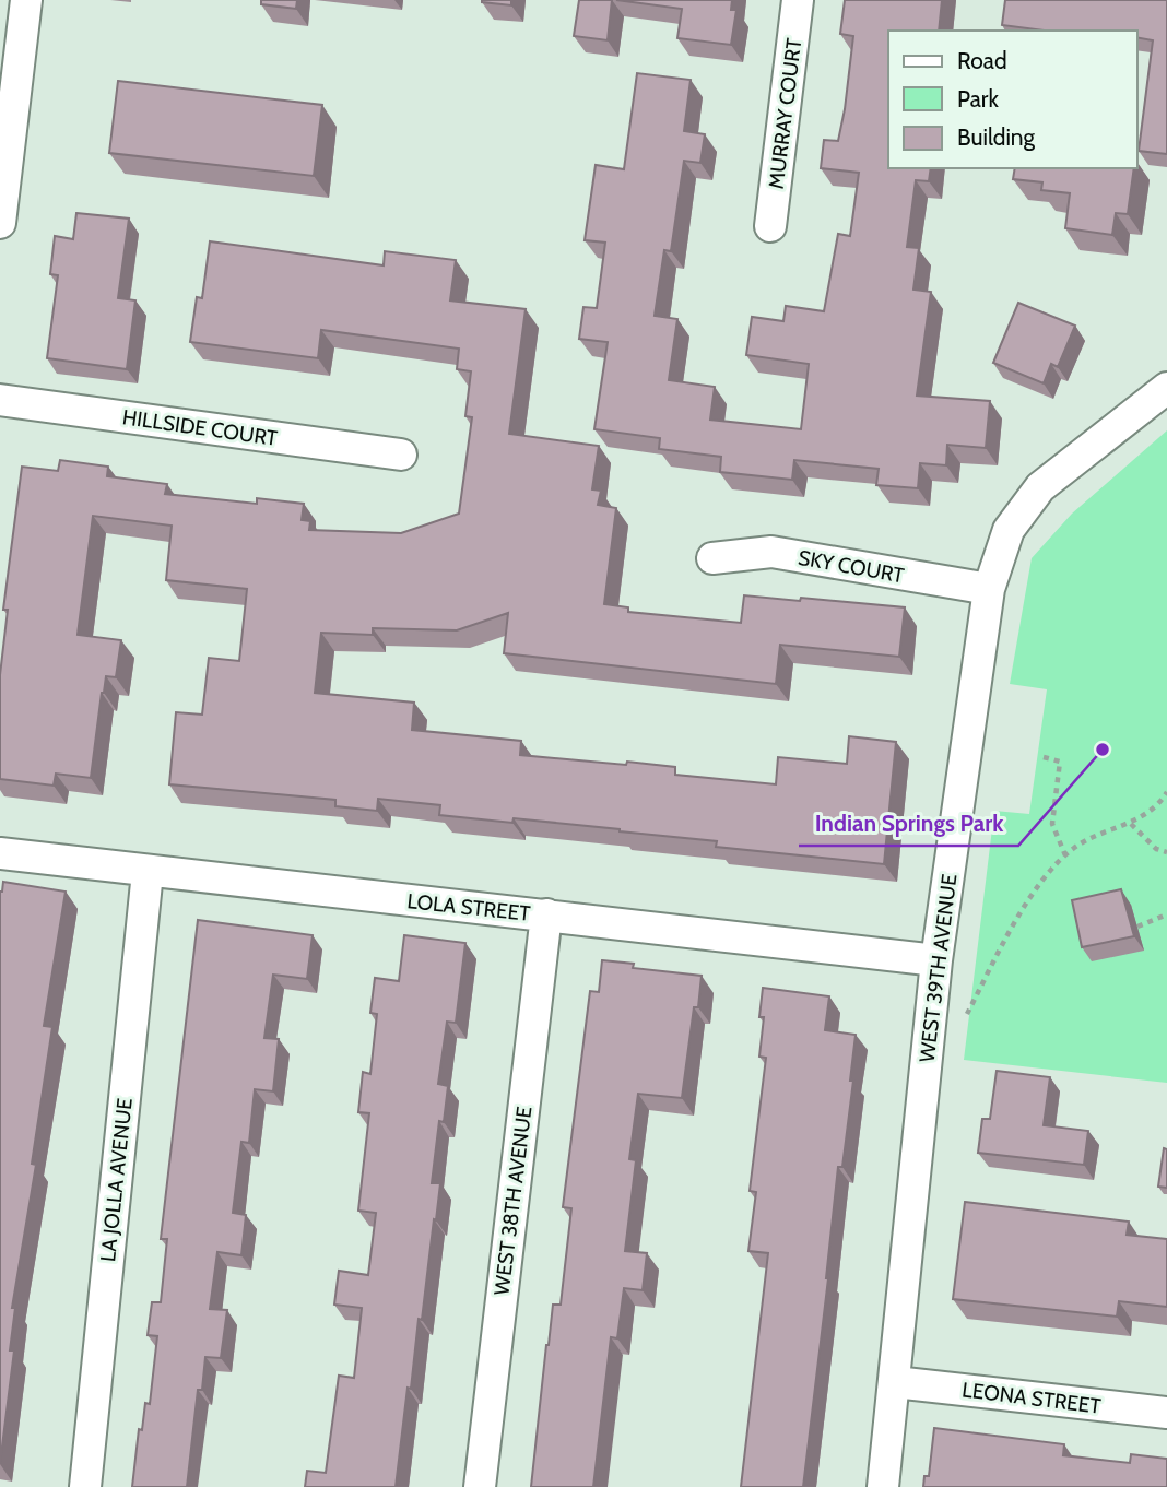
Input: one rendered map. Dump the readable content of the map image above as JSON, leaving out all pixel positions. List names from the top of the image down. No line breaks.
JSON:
{"streets":{"street":["MURRAY COURT","HILLSIDE COURT","SKY COURT","LOLA STREET","WEST 39TH AVENUE","LA JOLLA AVENUE","WEST 38TH AVENUE","LEONA STREET"]},"crossings":[["SKY COURT","WEST 39TH AVENUE"],["LOLA STREET","WEST 39TH AVENUE"],["LOLA STREET","LA JOLLA AVENUE"],["LOLA STREET","WEST 38TH AVENUE"],["WEST 39TH AVENUE","LEONA STREET"]],"places":["Indian Springs Park"],"legend":["Road","Park","Building"]}
